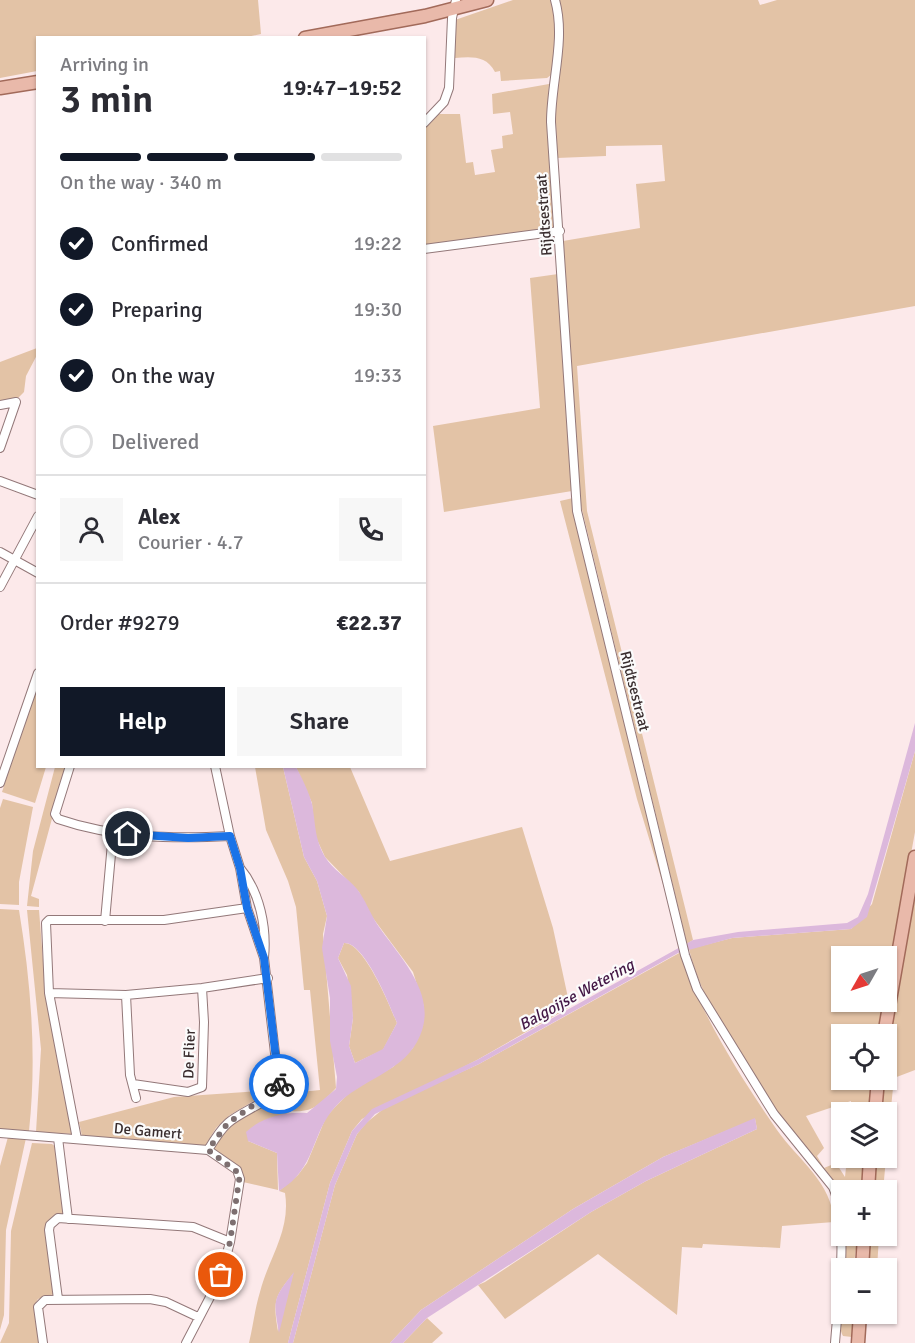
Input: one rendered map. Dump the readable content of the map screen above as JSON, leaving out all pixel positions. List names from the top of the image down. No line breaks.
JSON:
{"streets":{"street":["Rijdtsestraat","De Flier","De Gamert"]},"water":["Balgoijse Wetering"],"north":"bottom left","page":{"heading":["3 min","Arriving in","19:47–19:52"],"panel":["Alex","Courier · 4.7","Order #9279","€22.37"],"bar":"On the way · 340 m","list":[["Confirmed","19:22"],["Preparing","19:30"],["On the way","19:33"],"Delivered"],"buttons":["Help","Share"],"map_buttons":["+","−"]}}
